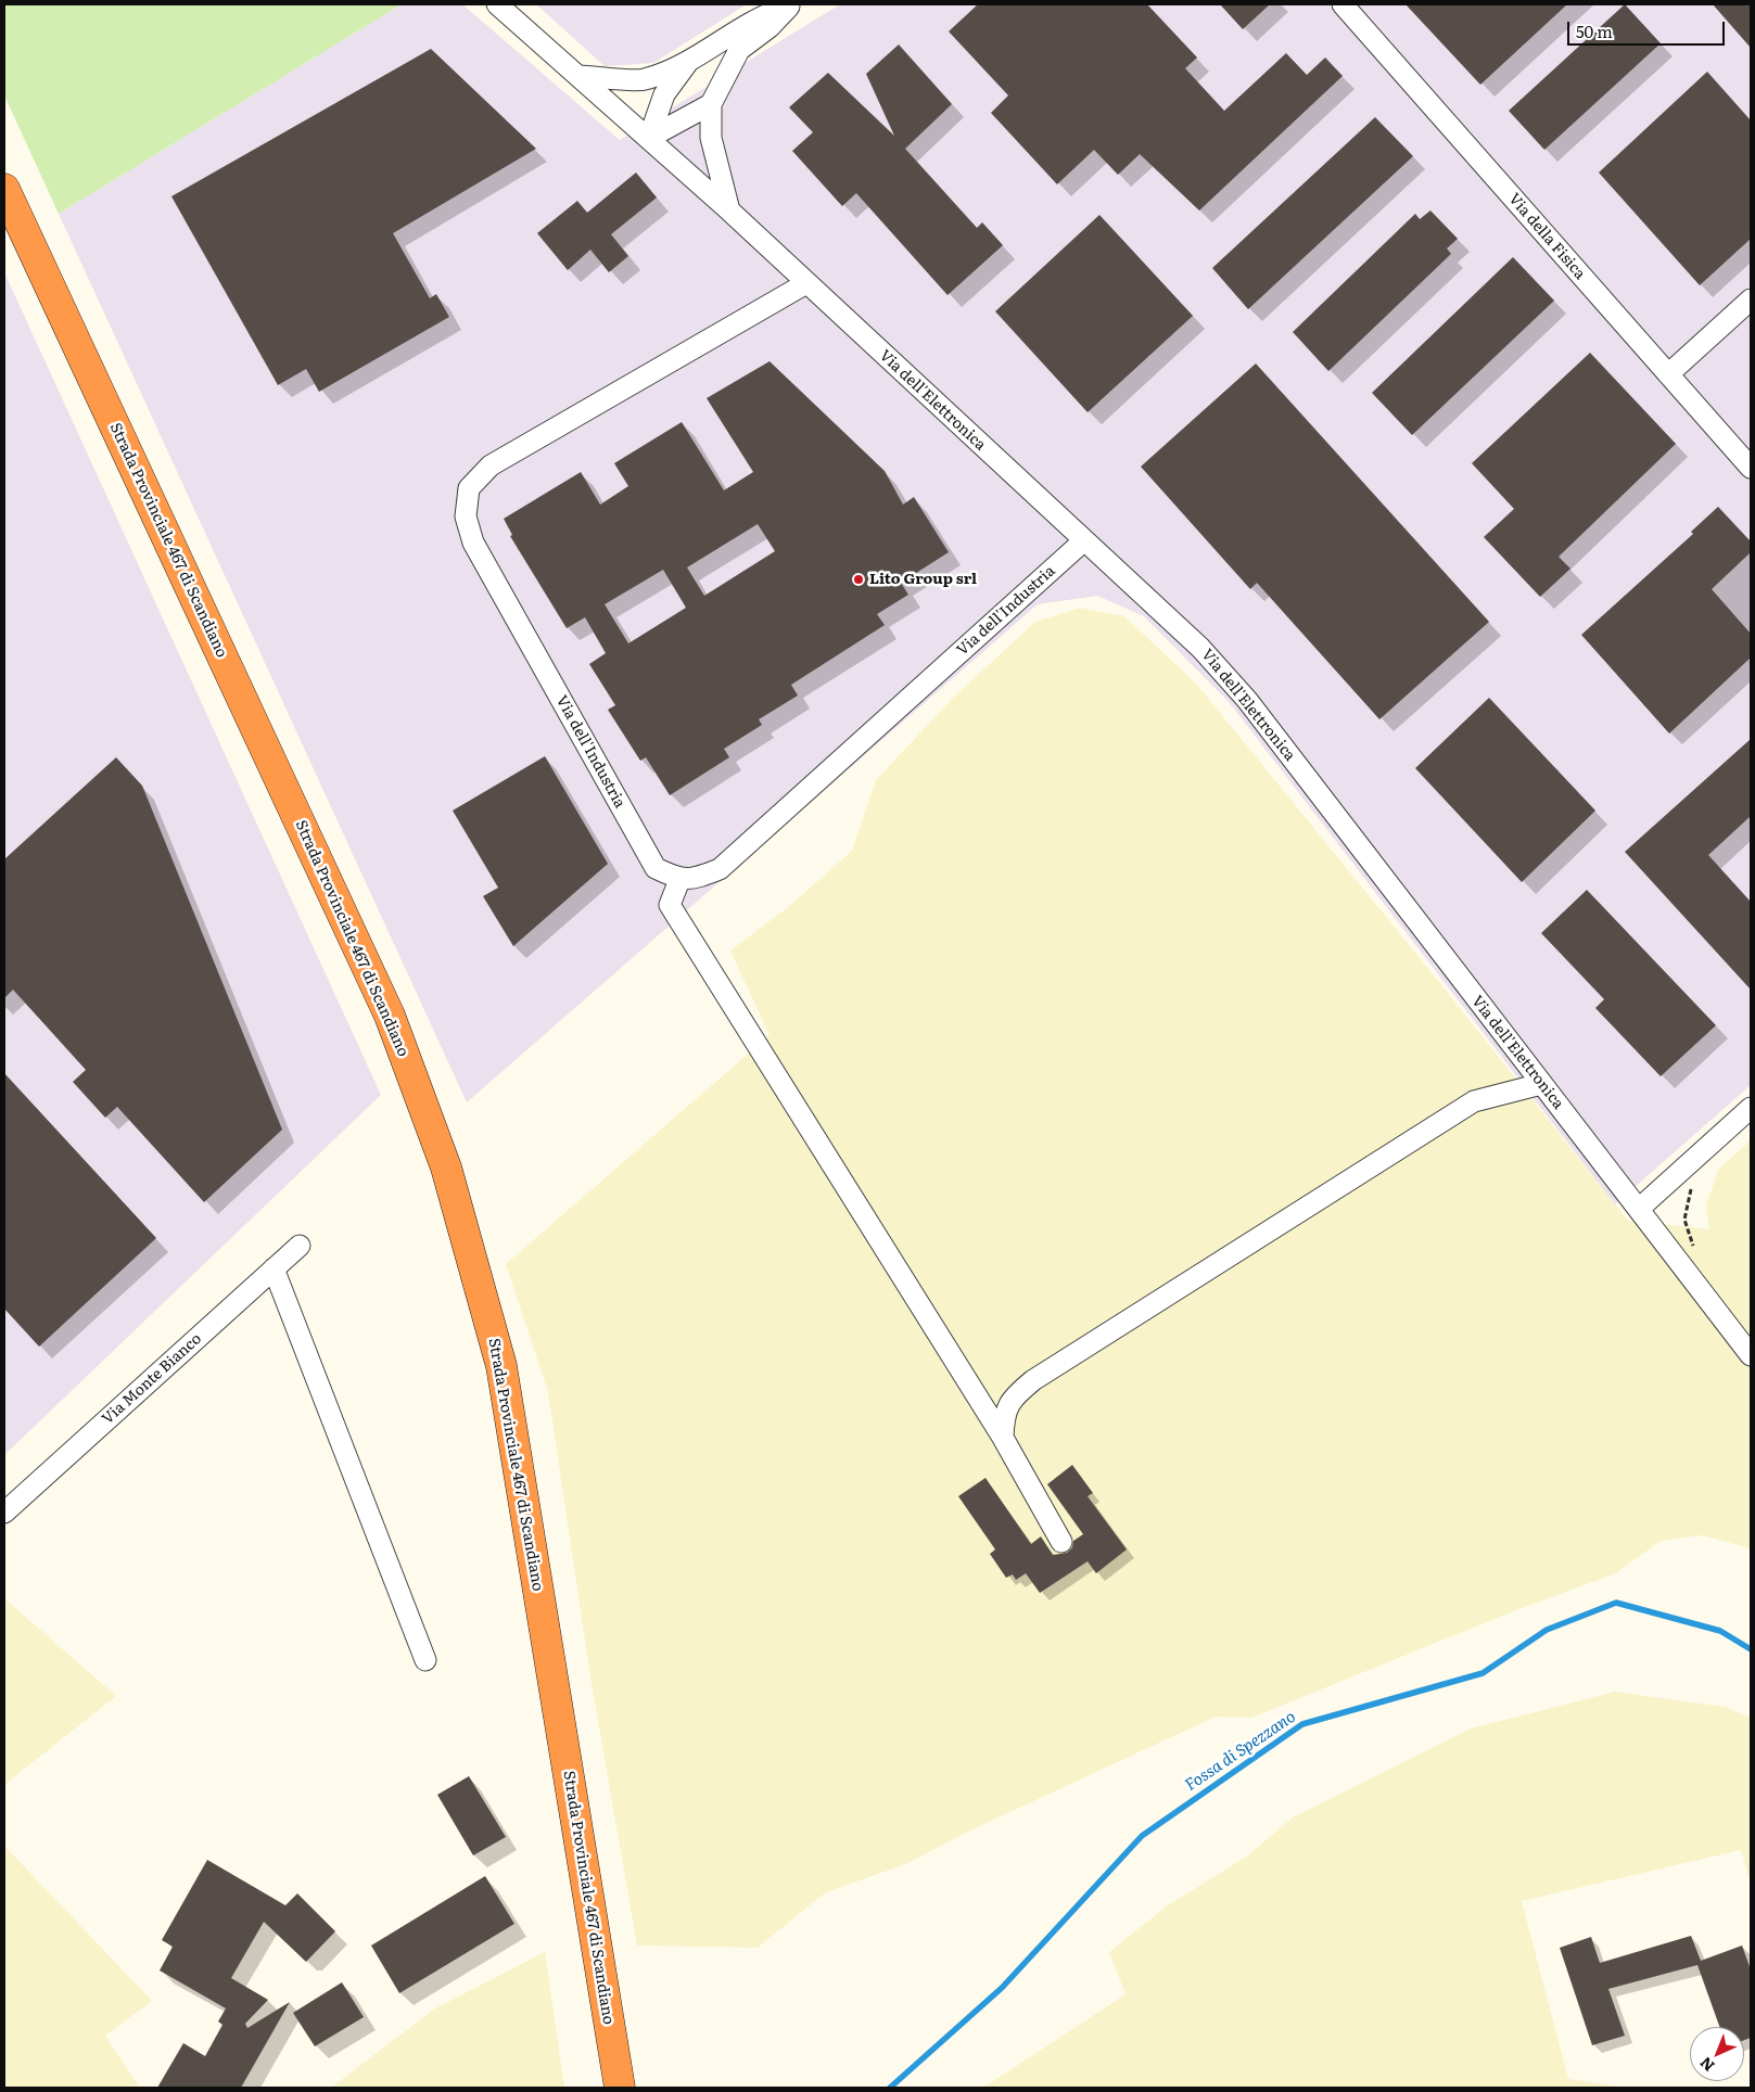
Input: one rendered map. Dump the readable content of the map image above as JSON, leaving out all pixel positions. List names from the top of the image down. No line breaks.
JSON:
{"streets":{"highway":["Strada Provinciale 467 di Scandiano"],"street":["Via della Fisica","Via dell'Elettronica","Via dell'Industria","Via Monte Bianco"]},"crossings":[["Via dell'Elettronica","Via dell'Industria"]],"water":["Fossa di Spezzano"],"places":["Lito Group srl"],"scale_bar":"50 m","north":"bottom left"}
